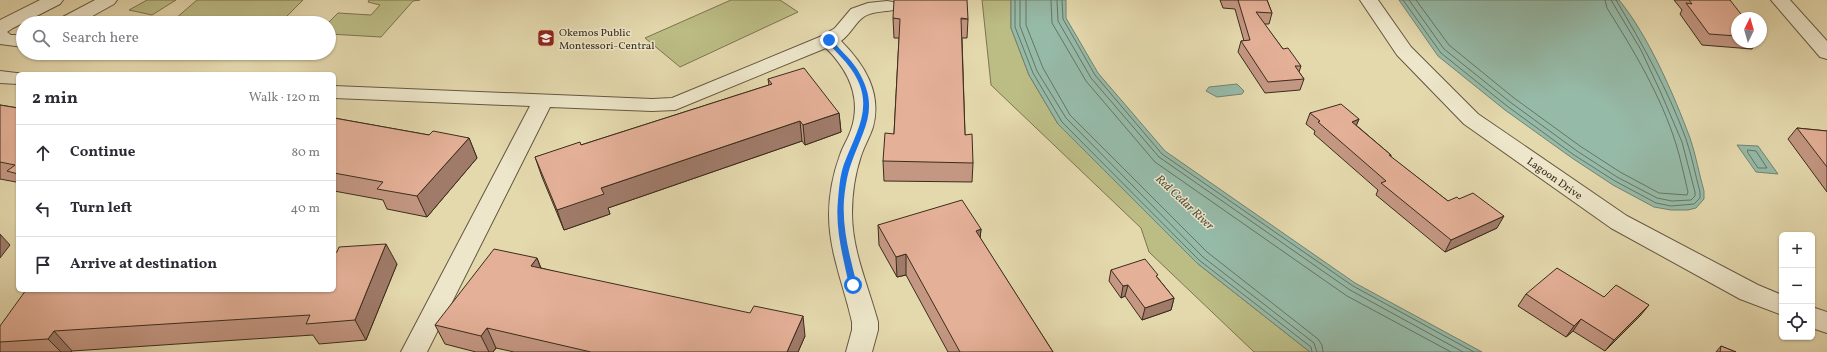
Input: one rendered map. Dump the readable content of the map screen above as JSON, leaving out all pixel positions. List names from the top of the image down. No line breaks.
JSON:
{"streets":{"street":["Lagoon Drive"]},"water":["Red Cedar River"],"places":{"school or university":["Okemos Public Montessori-Central"]},"north":"top","page":{"search":"Search here","heading":["2 min","Walk · 120 m"],"list":[["Continue","80 m"],["Turn left","40 m"],"Arrive at destination"],"map_buttons":["+","−"]}}
